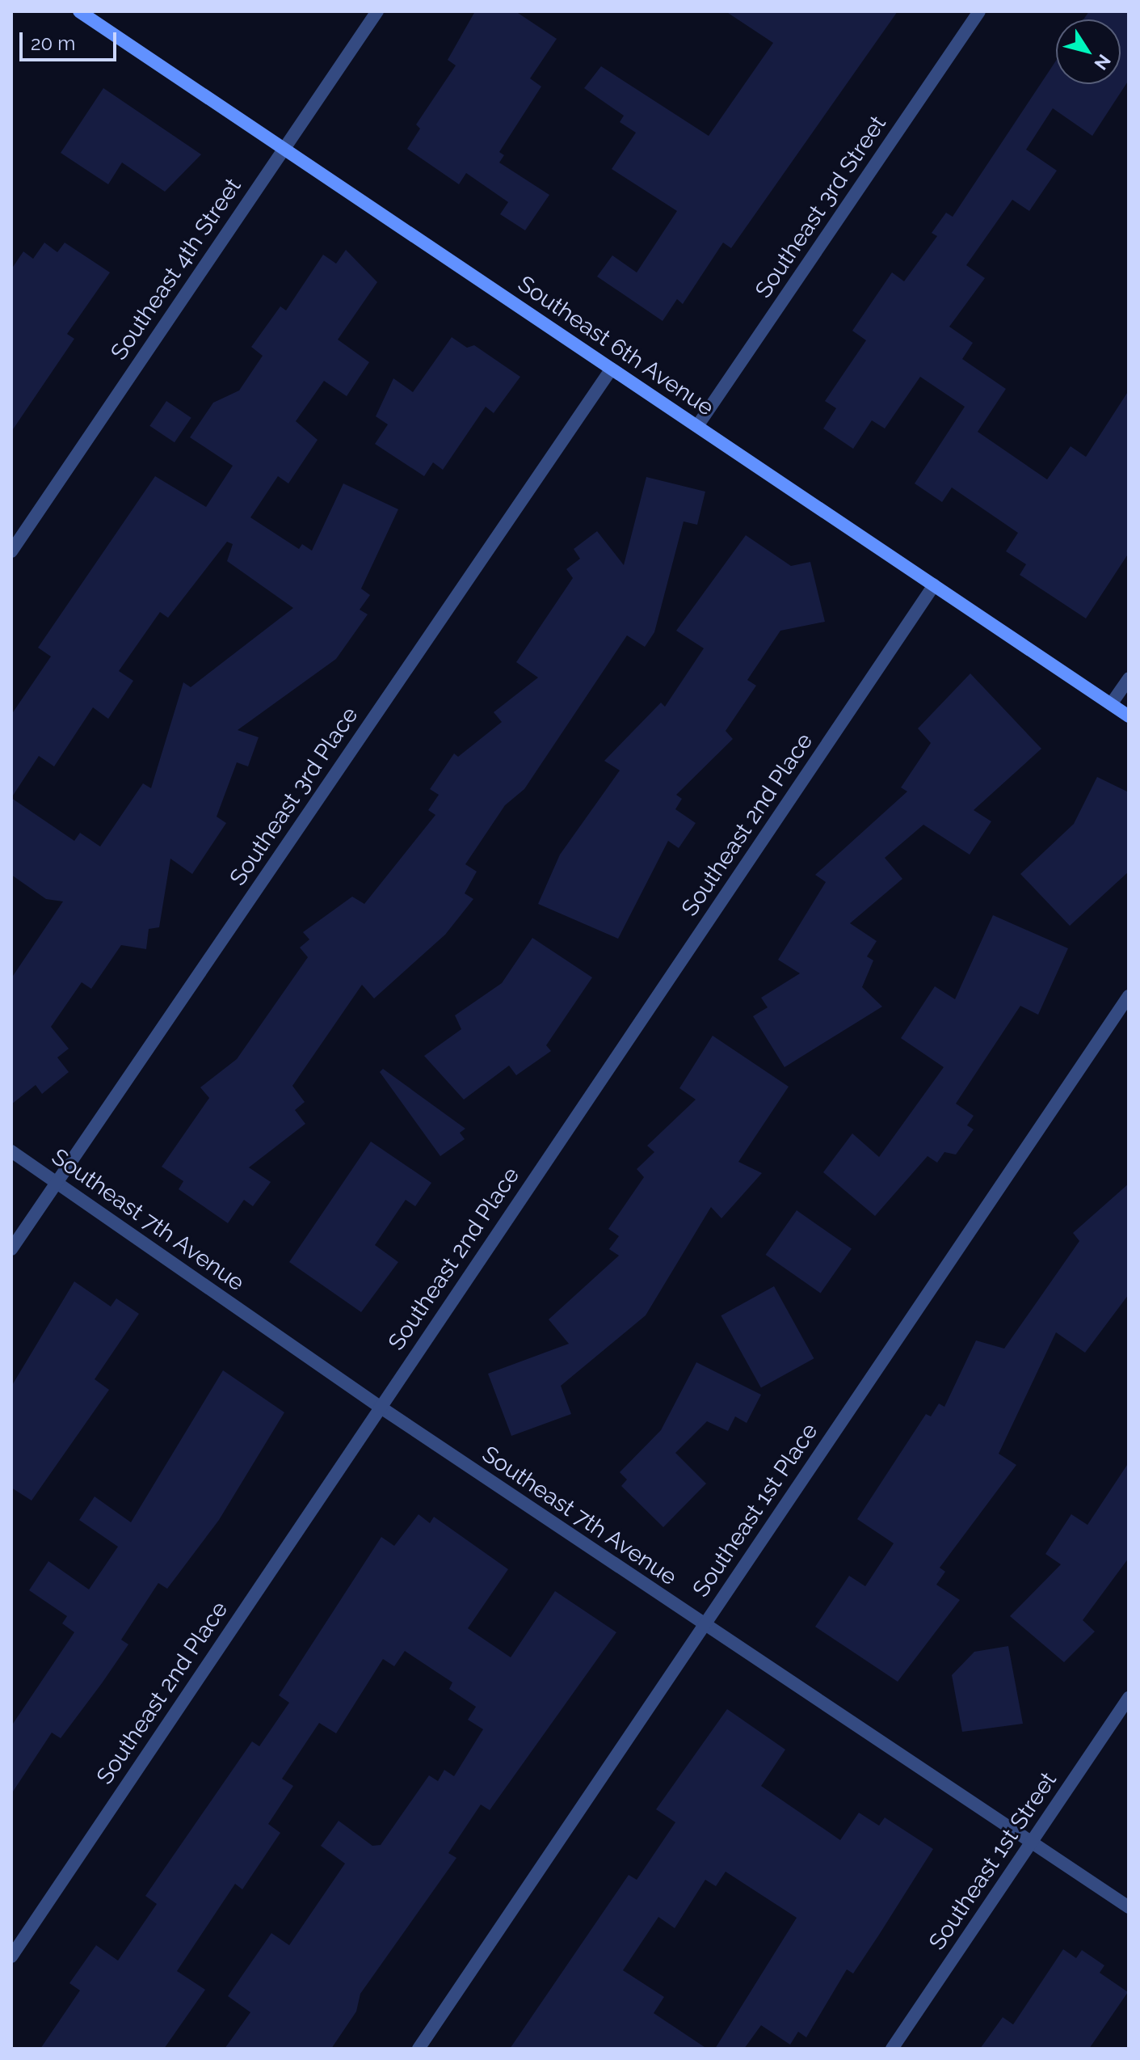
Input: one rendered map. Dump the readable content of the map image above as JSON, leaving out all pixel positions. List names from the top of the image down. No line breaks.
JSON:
{"streets":{"street":["Southeast 3rd Street","Southeast 4th Street","Southeast 6th Avenue","Southeast 3rd Place","Southeast 2nd Place","Southeast 7th Avenue","Southeast 1st Place","Southeast 1st Street"]},"crossings":[["Southeast 3rd Street","Southeast 6th Avenue"],["Southeast 4th Street","Southeast 6th Avenue"],["Southeast 6th Avenue","Southeast 3rd Place"],["Southeast 6th Avenue","Southeast 2nd Place"],["Southeast 3rd Place","Southeast 7th Avenue"],["Southeast 2nd Place","Southeast 7th Avenue"],["Southeast 7th Avenue","Southeast 1st Place"],["Southeast 7th Avenue","Southeast 1st Street"]],"scale_bar":"20 m","north":"bottom right"}
